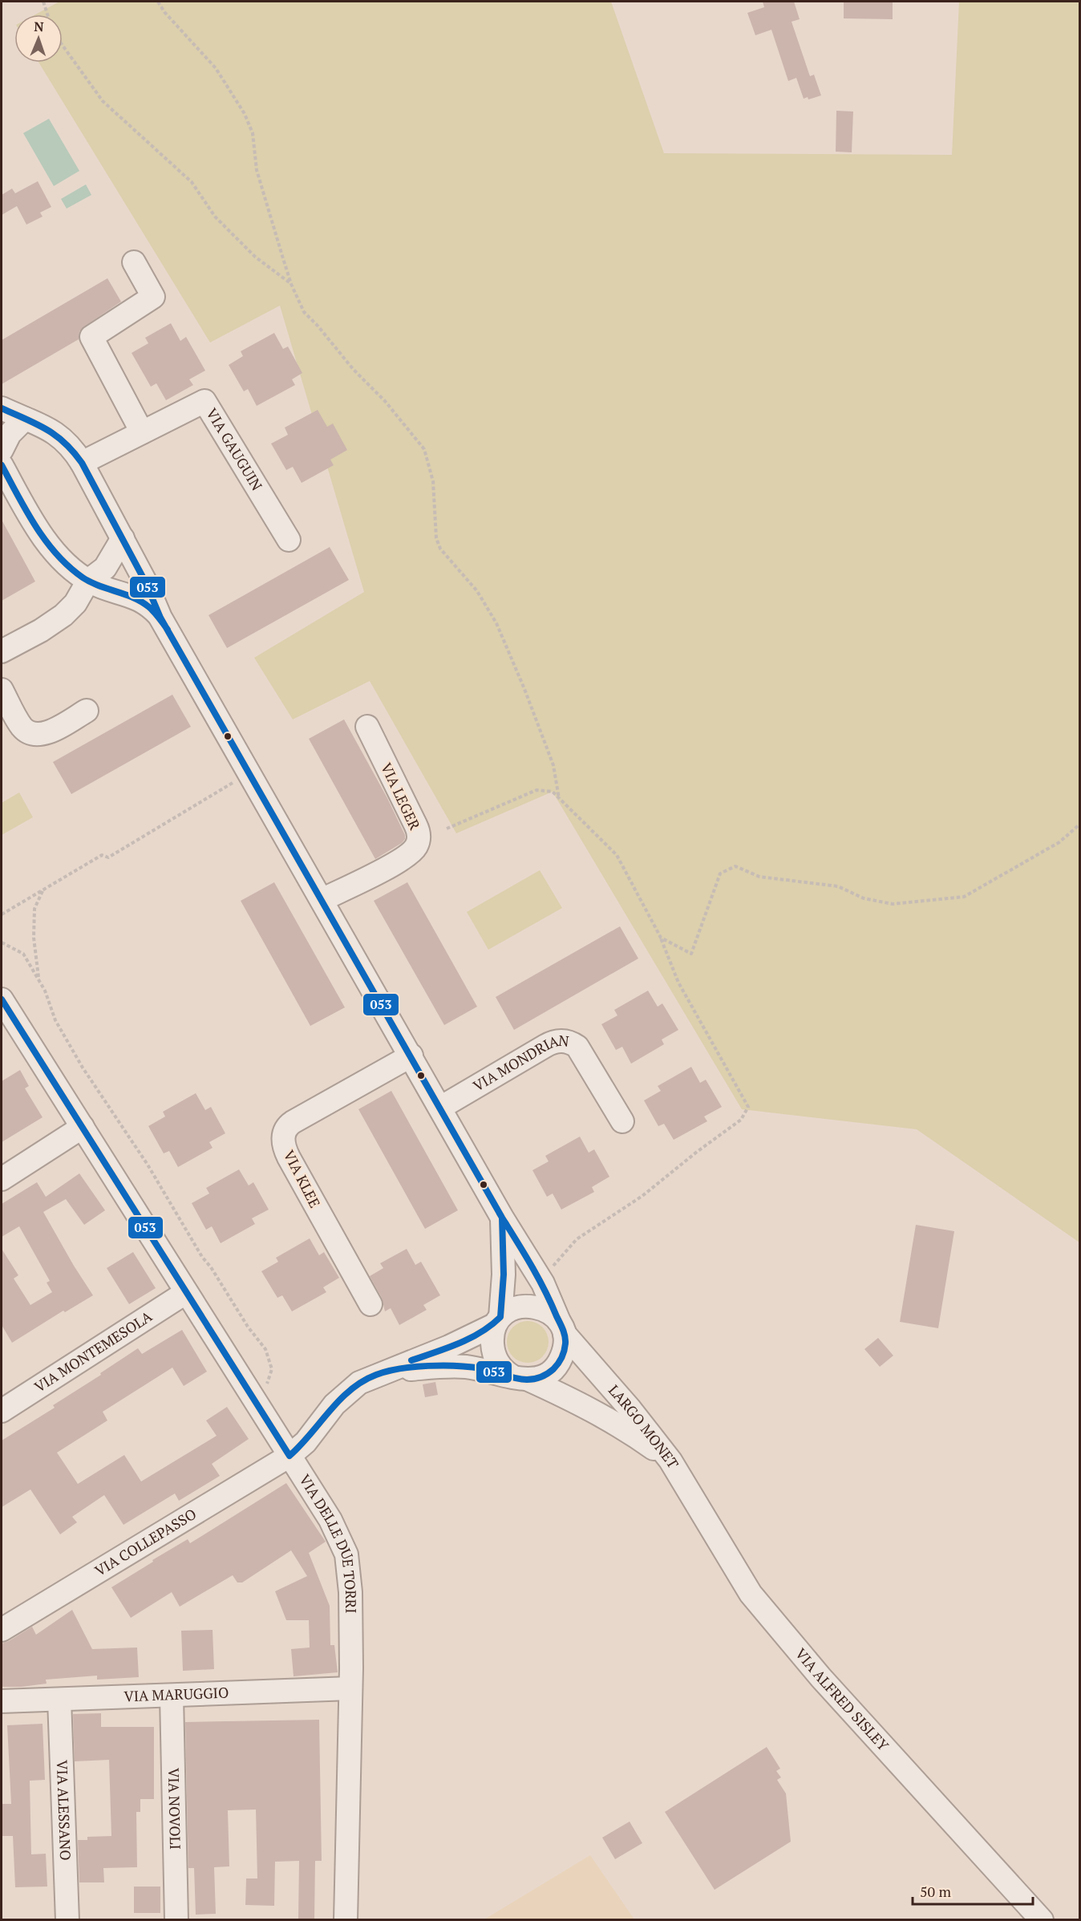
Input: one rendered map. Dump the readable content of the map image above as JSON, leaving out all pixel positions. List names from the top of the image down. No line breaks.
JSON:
{"streets":{"street":["VIA GAUGUIN","VIA LEGER","VIA MONDRIAN","VIA KLEE","VIA MONTEMESOLA","LARGO MONET","VIA COLLEPASSO","VIA DELLE DUE TORRI","VIA MARUGGIO","VIA ALFRED SISLEY","VIA NOVOLI","VIA ALESSANO"]},"crossings":[["VIA MONTEMESOLA","VIA DELLE DUE TORRI"],["LARGO MONET","VIA COLLEPASSO"],["LARGO MONET","VIA ALFRED SISLEY"],["VIA COLLEPASSO","VIA DELLE DUE TORRI"],["VIA DELLE DUE TORRI","VIA MARUGGIO"],["VIA MARUGGIO","VIA NOVOLI"],["VIA MARUGGIO","VIA ALESSANO"]],"lines":["transit line 053"],"scale_bar":"50 m","north":"top"}
